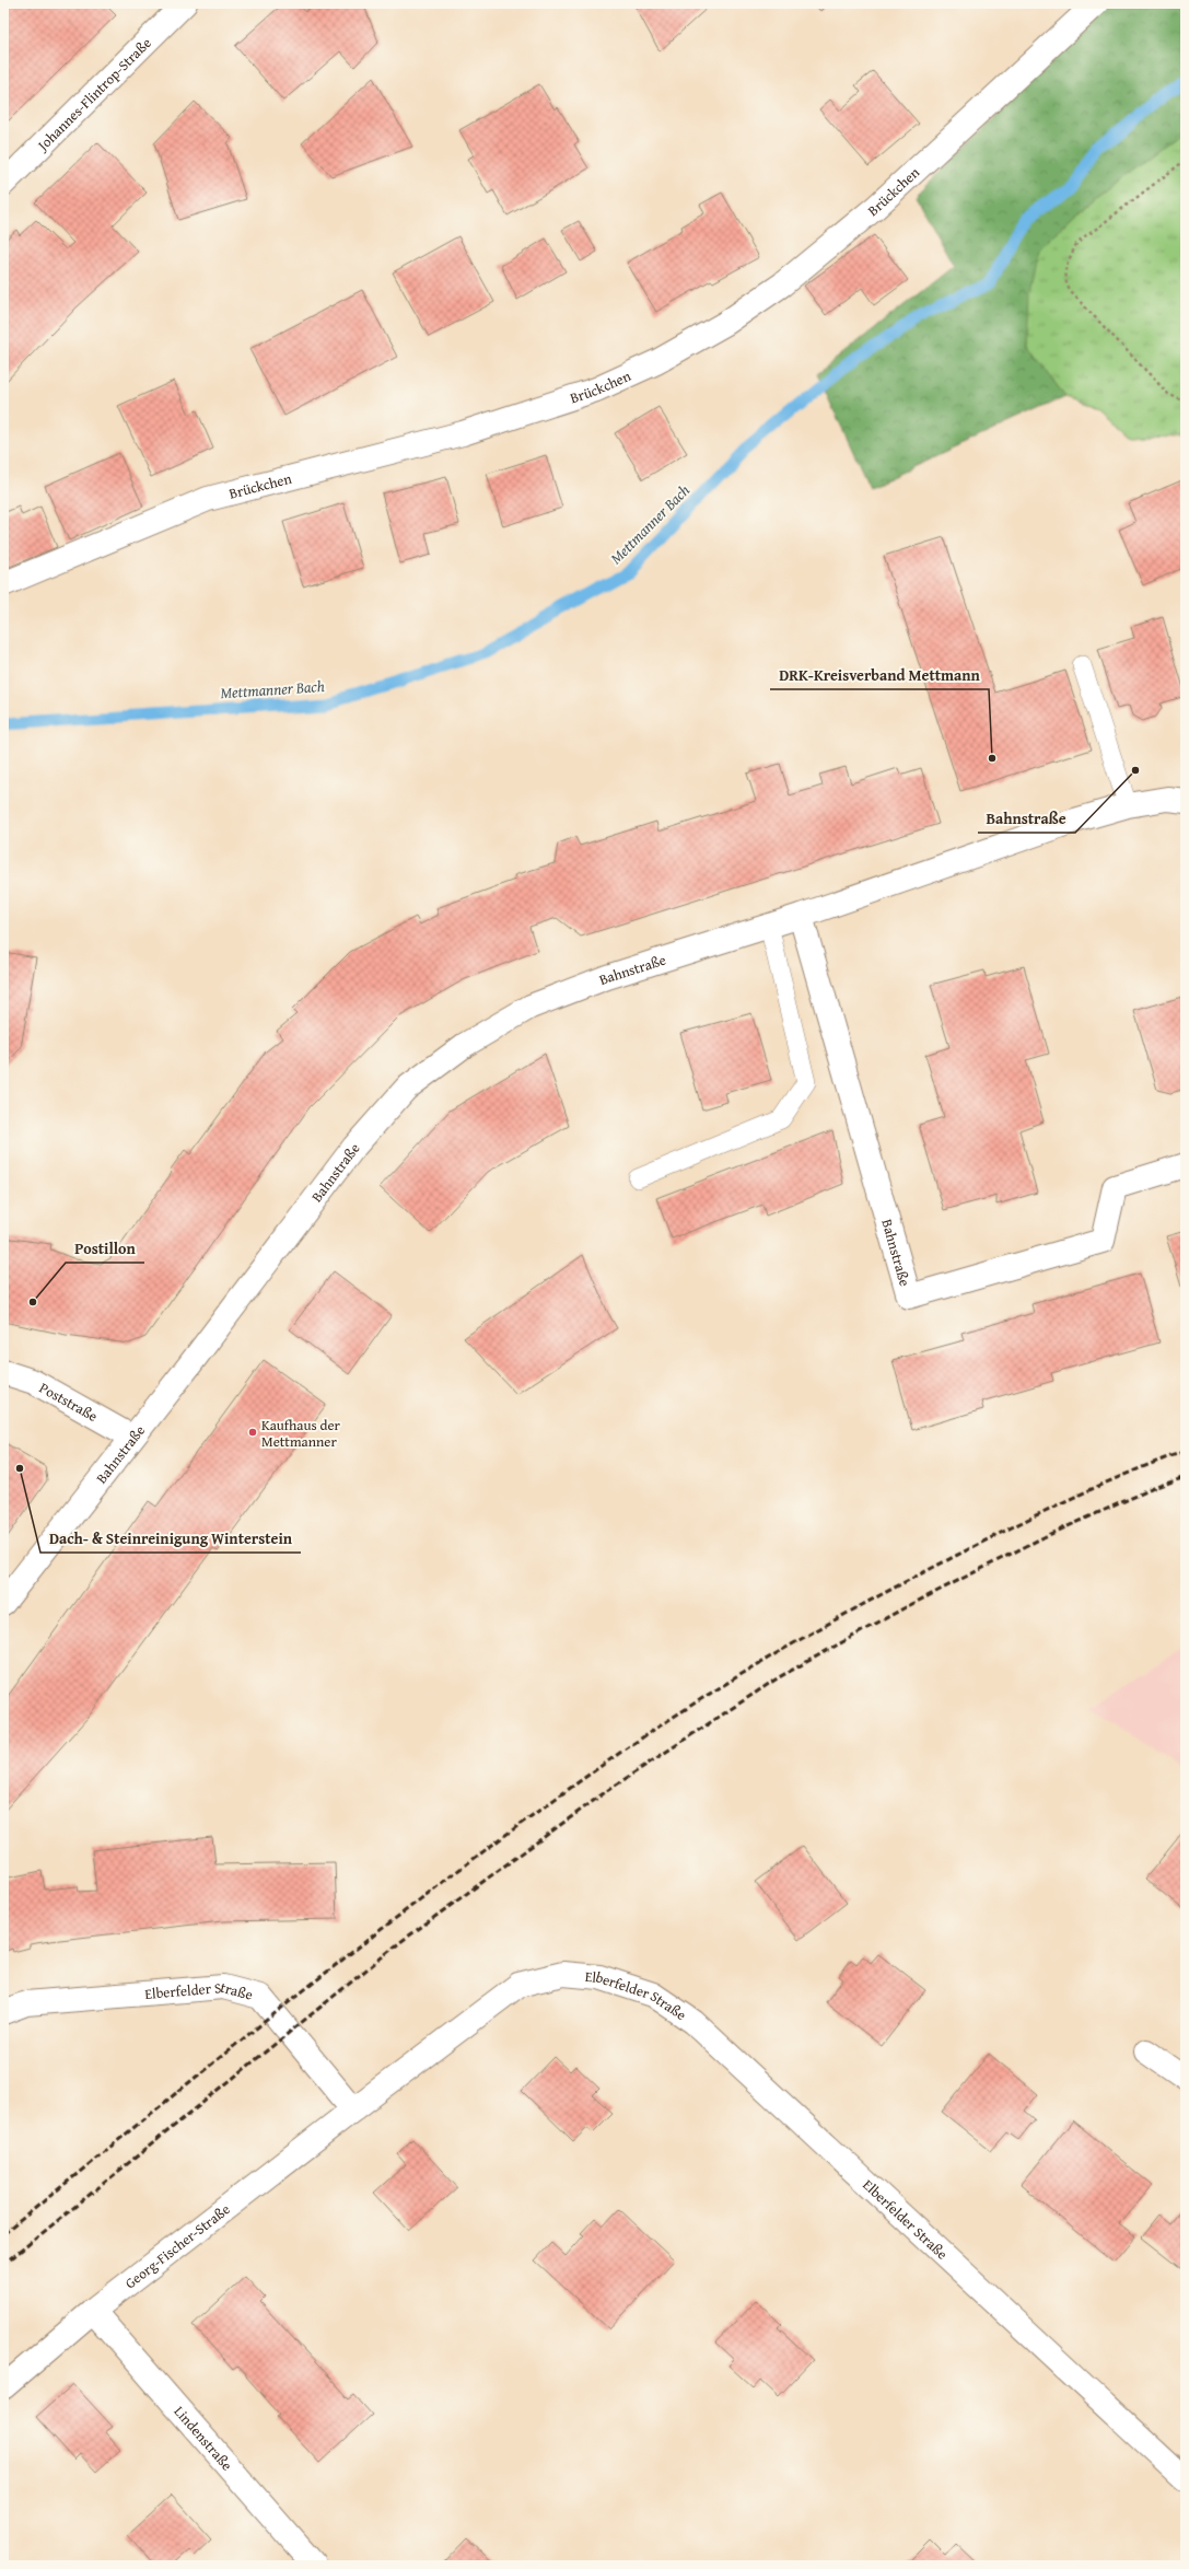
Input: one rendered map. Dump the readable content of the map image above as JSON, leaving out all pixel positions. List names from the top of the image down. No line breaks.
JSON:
{"streets":{"street":["Johannes-Flintrop-Straße","Brückchen","Bahnstraße","Poststraße","Elberfelder Straße","Georg-Fischer-Straße","Lindenstraße"]},"crossings":[["Bahnstraße","Poststraße"],["Elberfelder Straße","Georg-Fischer-Straße"],["Georg-Fischer-Straße","Lindenstraße"]],"water":["Mettmanner Bach"],"places":["DRK-Kreisverband Mettmann","Bahnstraße","Postillon","Kaufhaus der Mettmanner","Dach- & Steinreinigung Winterstein"]}
